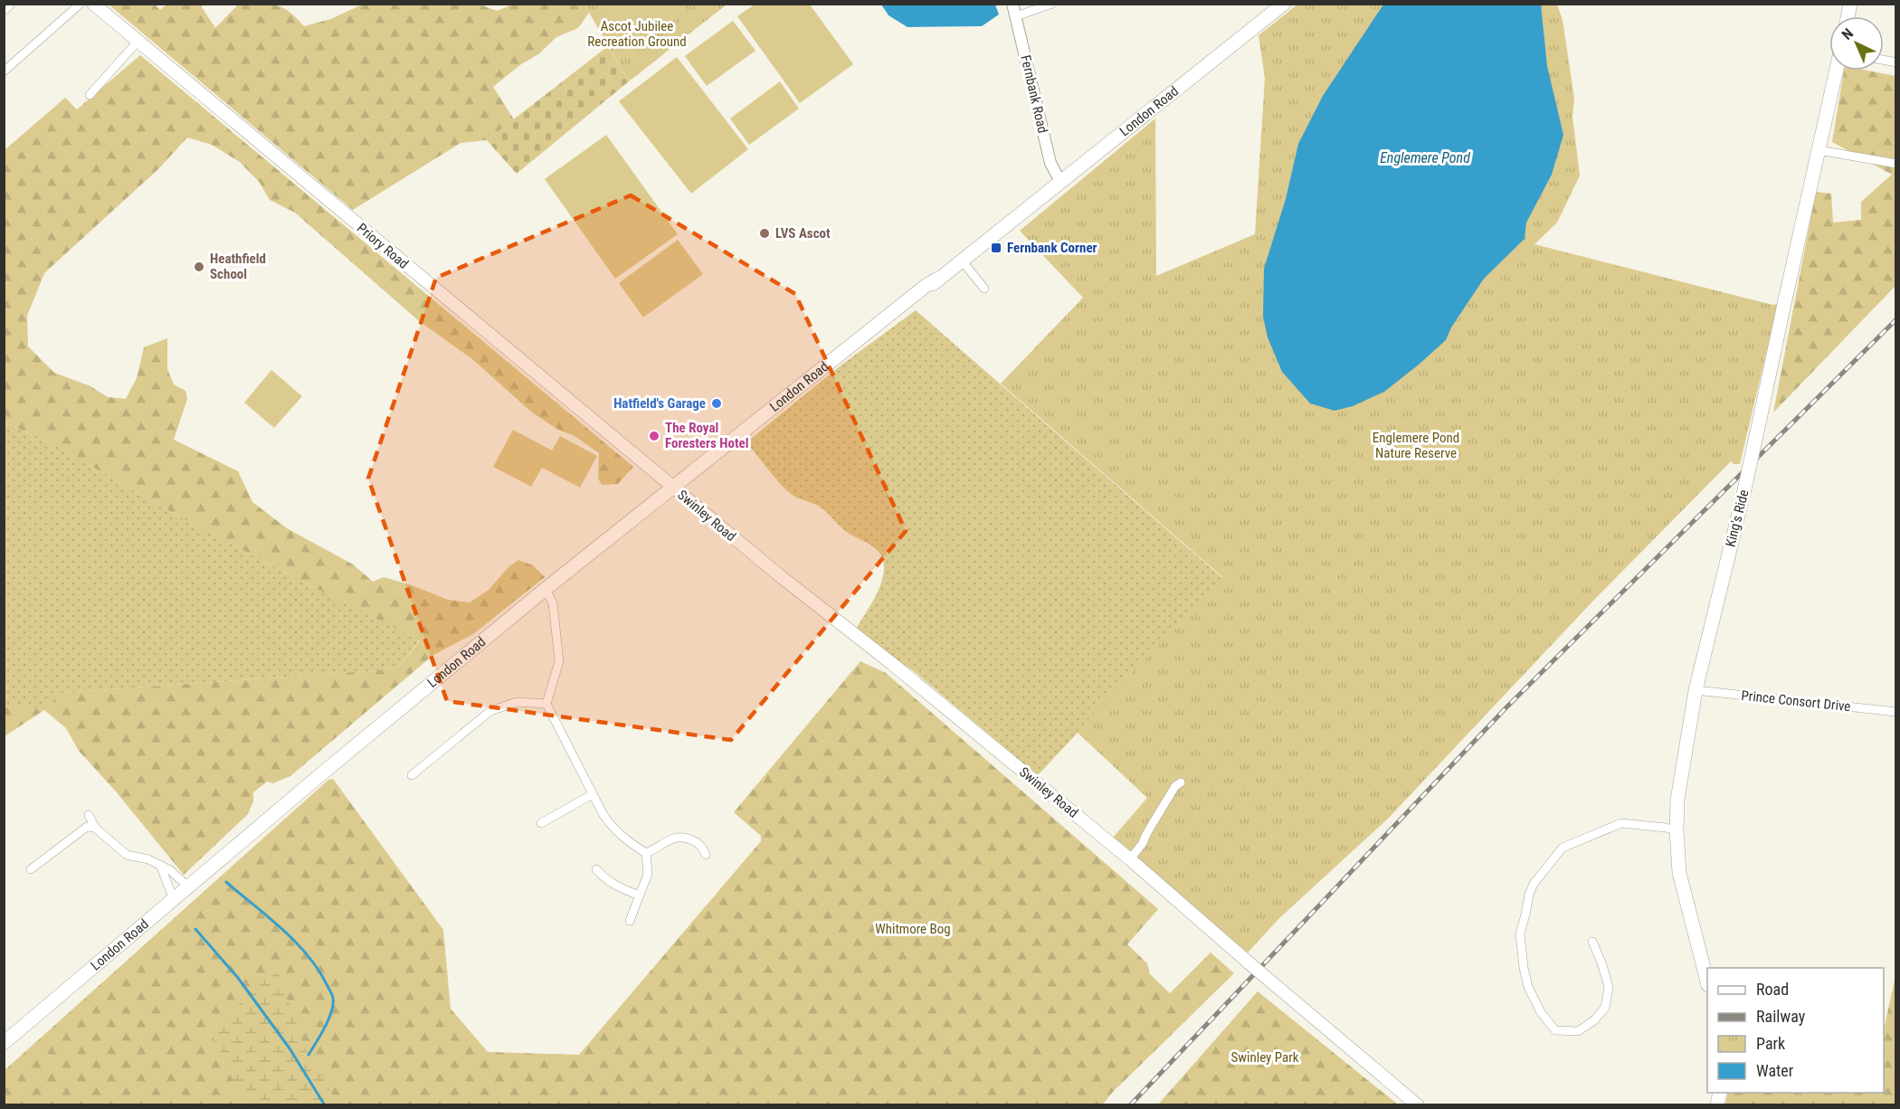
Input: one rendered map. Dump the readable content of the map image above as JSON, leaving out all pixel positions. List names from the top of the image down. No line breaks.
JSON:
{"streets":{"main road":["London Road","Priory Road","Swinley Road","King's Ride"],"street":["Fernbank Road","Prince Consort Drive"]},"crossings":[["Fernbank Road","London Road"],["London Road","Priory Road"],["London Road","Swinley Road"],["Priory Road","Swinley Road"],["King's Ride","Prince Consort Drive"]],"water":["Englemere Pond"],"parks":["Ascot Jubilee Recreation Ground","Englemere Pond Nature Reserve","Whitmore Bog","Swinley Park"],"places":{"other":["LVS Ascot","Heathfield School","Hatfield's Garage","The Royal Foresters Hotel"],"transit":["Fernbank Corner"]},"legend":["Road","Railway","Park","Water"],"north":"top left"}
